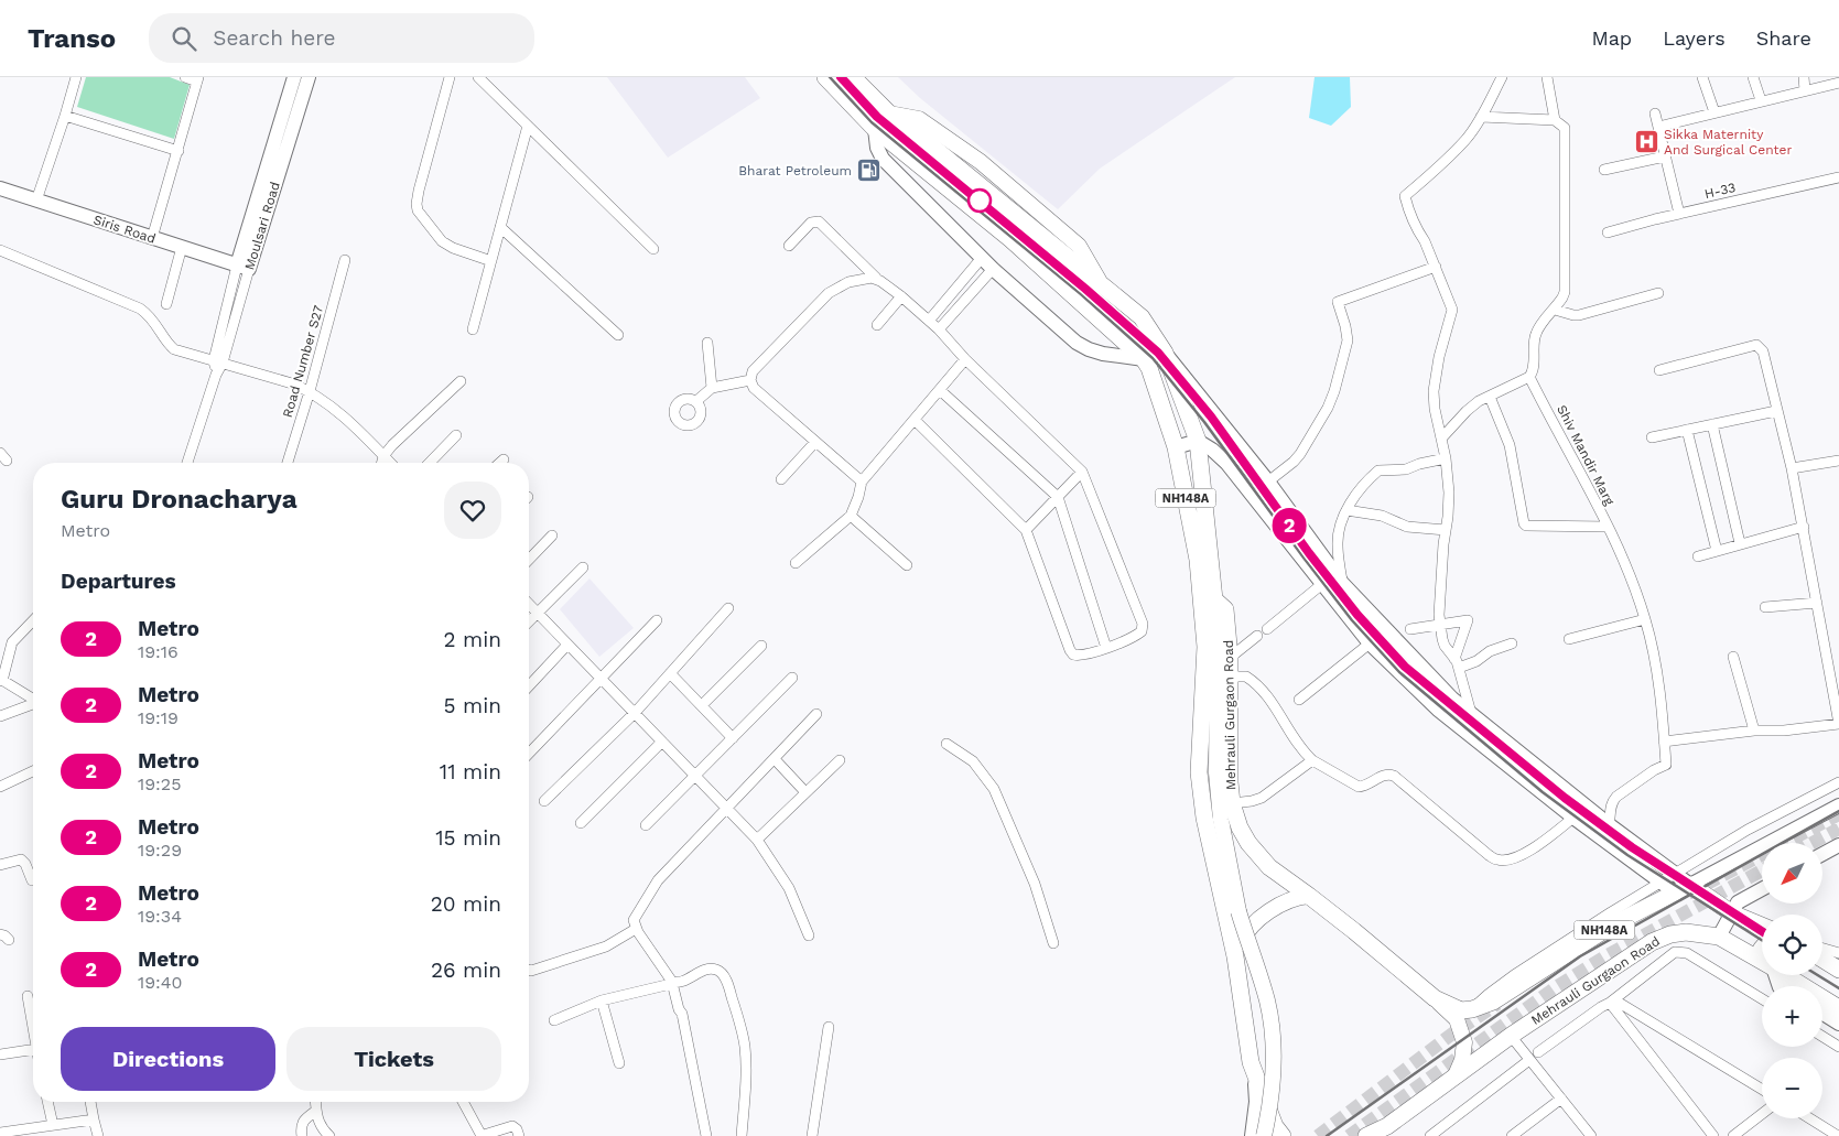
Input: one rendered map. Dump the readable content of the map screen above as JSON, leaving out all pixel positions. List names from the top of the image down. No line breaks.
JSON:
{"streets":{"highway":["NH148A","Mehrauli Gurgaon Road"],"street":["H-33","Moulsari Road","Siris Road","Road Number S27","Shiv Mandir Marg"]},"crossings":[["Moulsari Road","Siris Road"],["NH148A","Mehrauli Gurgaon Road"]],"places":{"hospital":["Sikka Maternity And Surgical Center"],"fuel station":["Bharat Petroleum"]},"lines":["metro line 2"],"north":"bottom left","page":{"header":"Transo","search":"Search here","nav":["Map","Layers","Share"],"on_map":"2","heading":[["Guru Dronacharya","Metro"],"Departures"],"list":[{"mark":"2","name":"Metro","note":"19:16","value":"2 min"},{"mark":"2","name":"Metro","note":"19:19","value":"5 min"},{"mark":"2","name":"Metro","note":"19:25","value":"11 min"},{"mark":"2","name":"Metro","note":"19:29","value":"15 min"},{"mark":"2","name":"Metro","note":"19:34","value":"20 min"},{"mark":"2","name":"Metro","note":"19:40","value":"26 min"}],"map_buttons":["+","−"],"buttons":["Directions","Tickets"]}}
